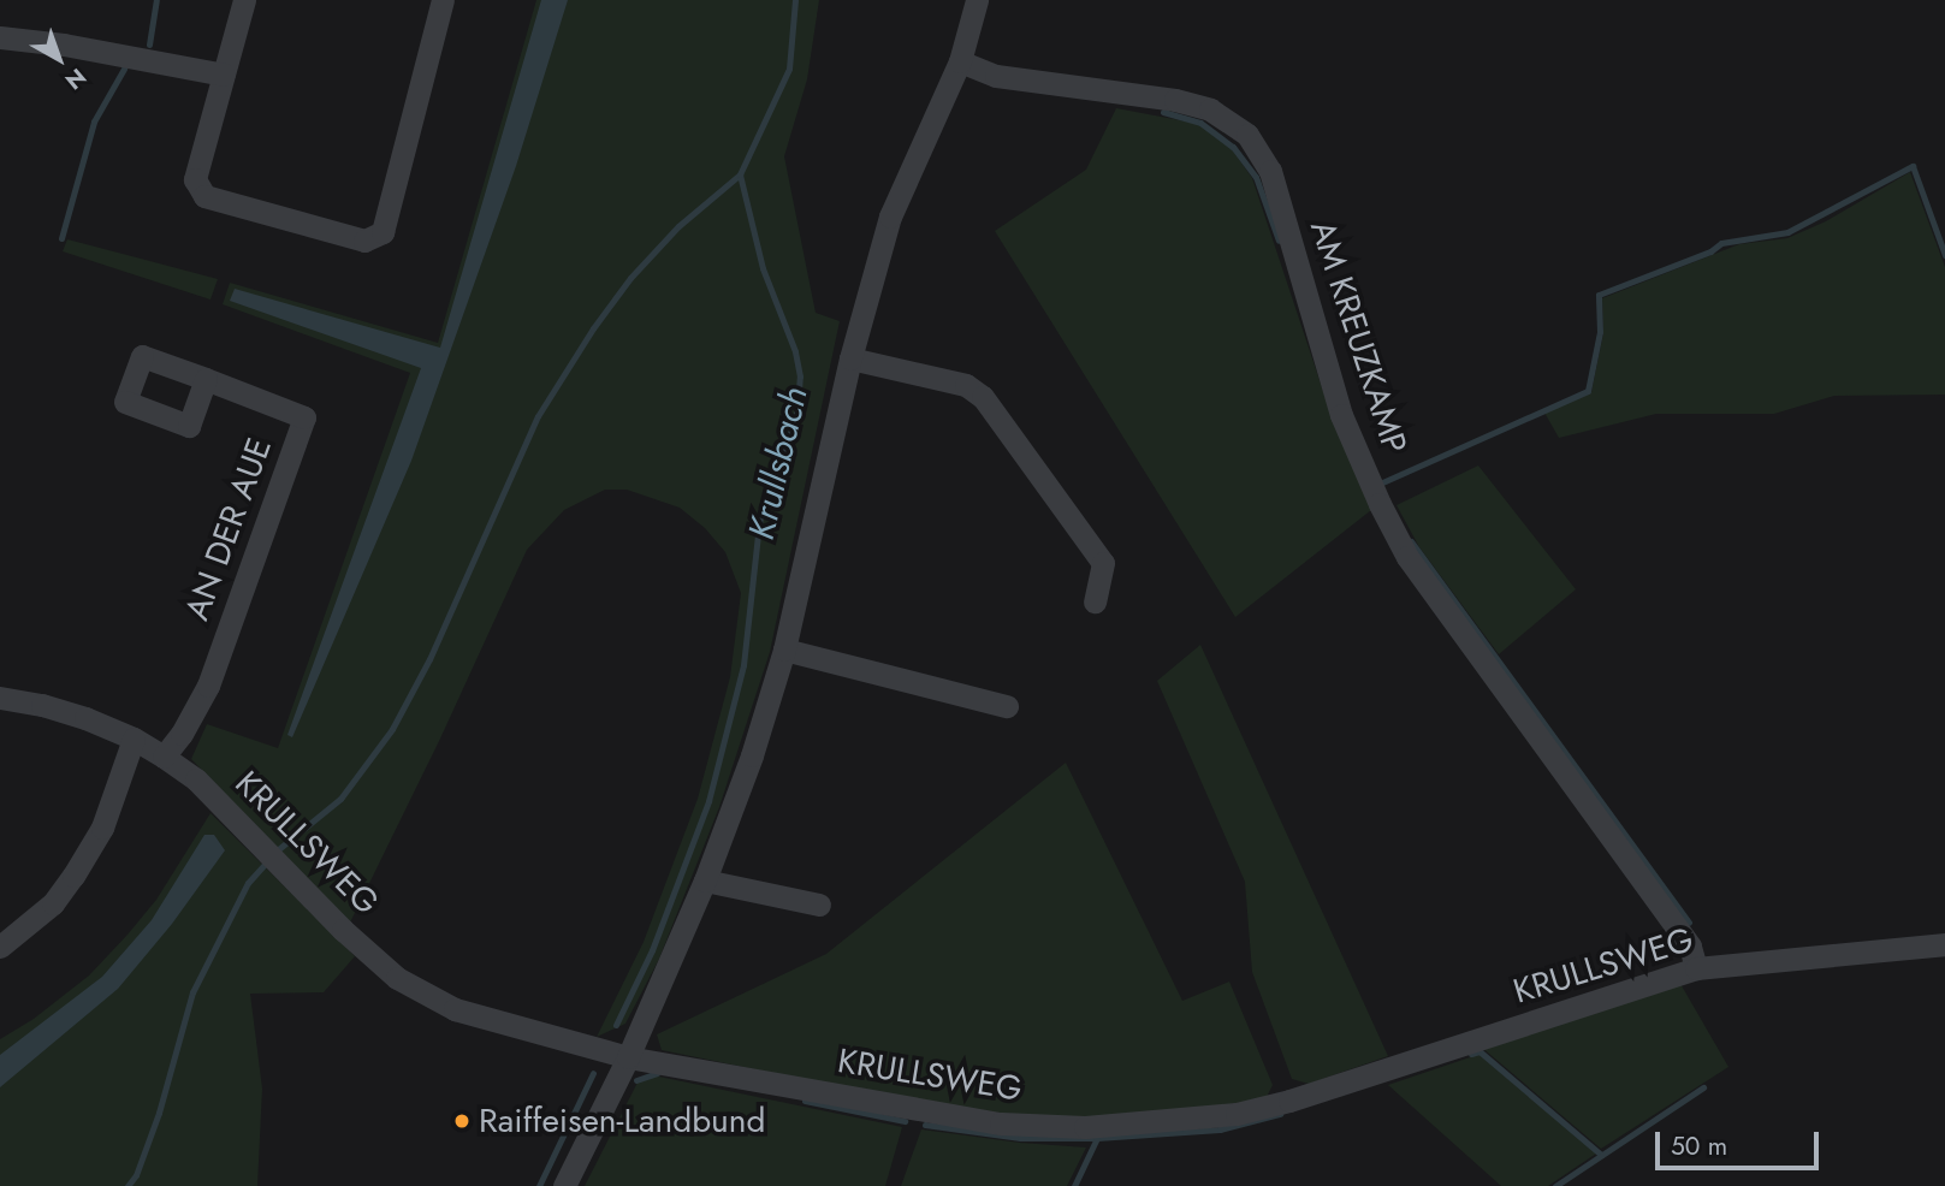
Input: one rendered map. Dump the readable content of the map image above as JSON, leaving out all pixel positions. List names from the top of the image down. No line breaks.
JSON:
{"streets":{"street":["AM KREUZKAMP","AN DER AUE","KRULLSWEG"]},"crossings":[["AM KREUZKAMP","KRULLSWEG"],["AN DER AUE","KRULLSWEG"]],"water":["Krullsbach"],"places":["Raiffeisen-Landbund"],"scale_bar":"50 m","north":"bottom right"}
